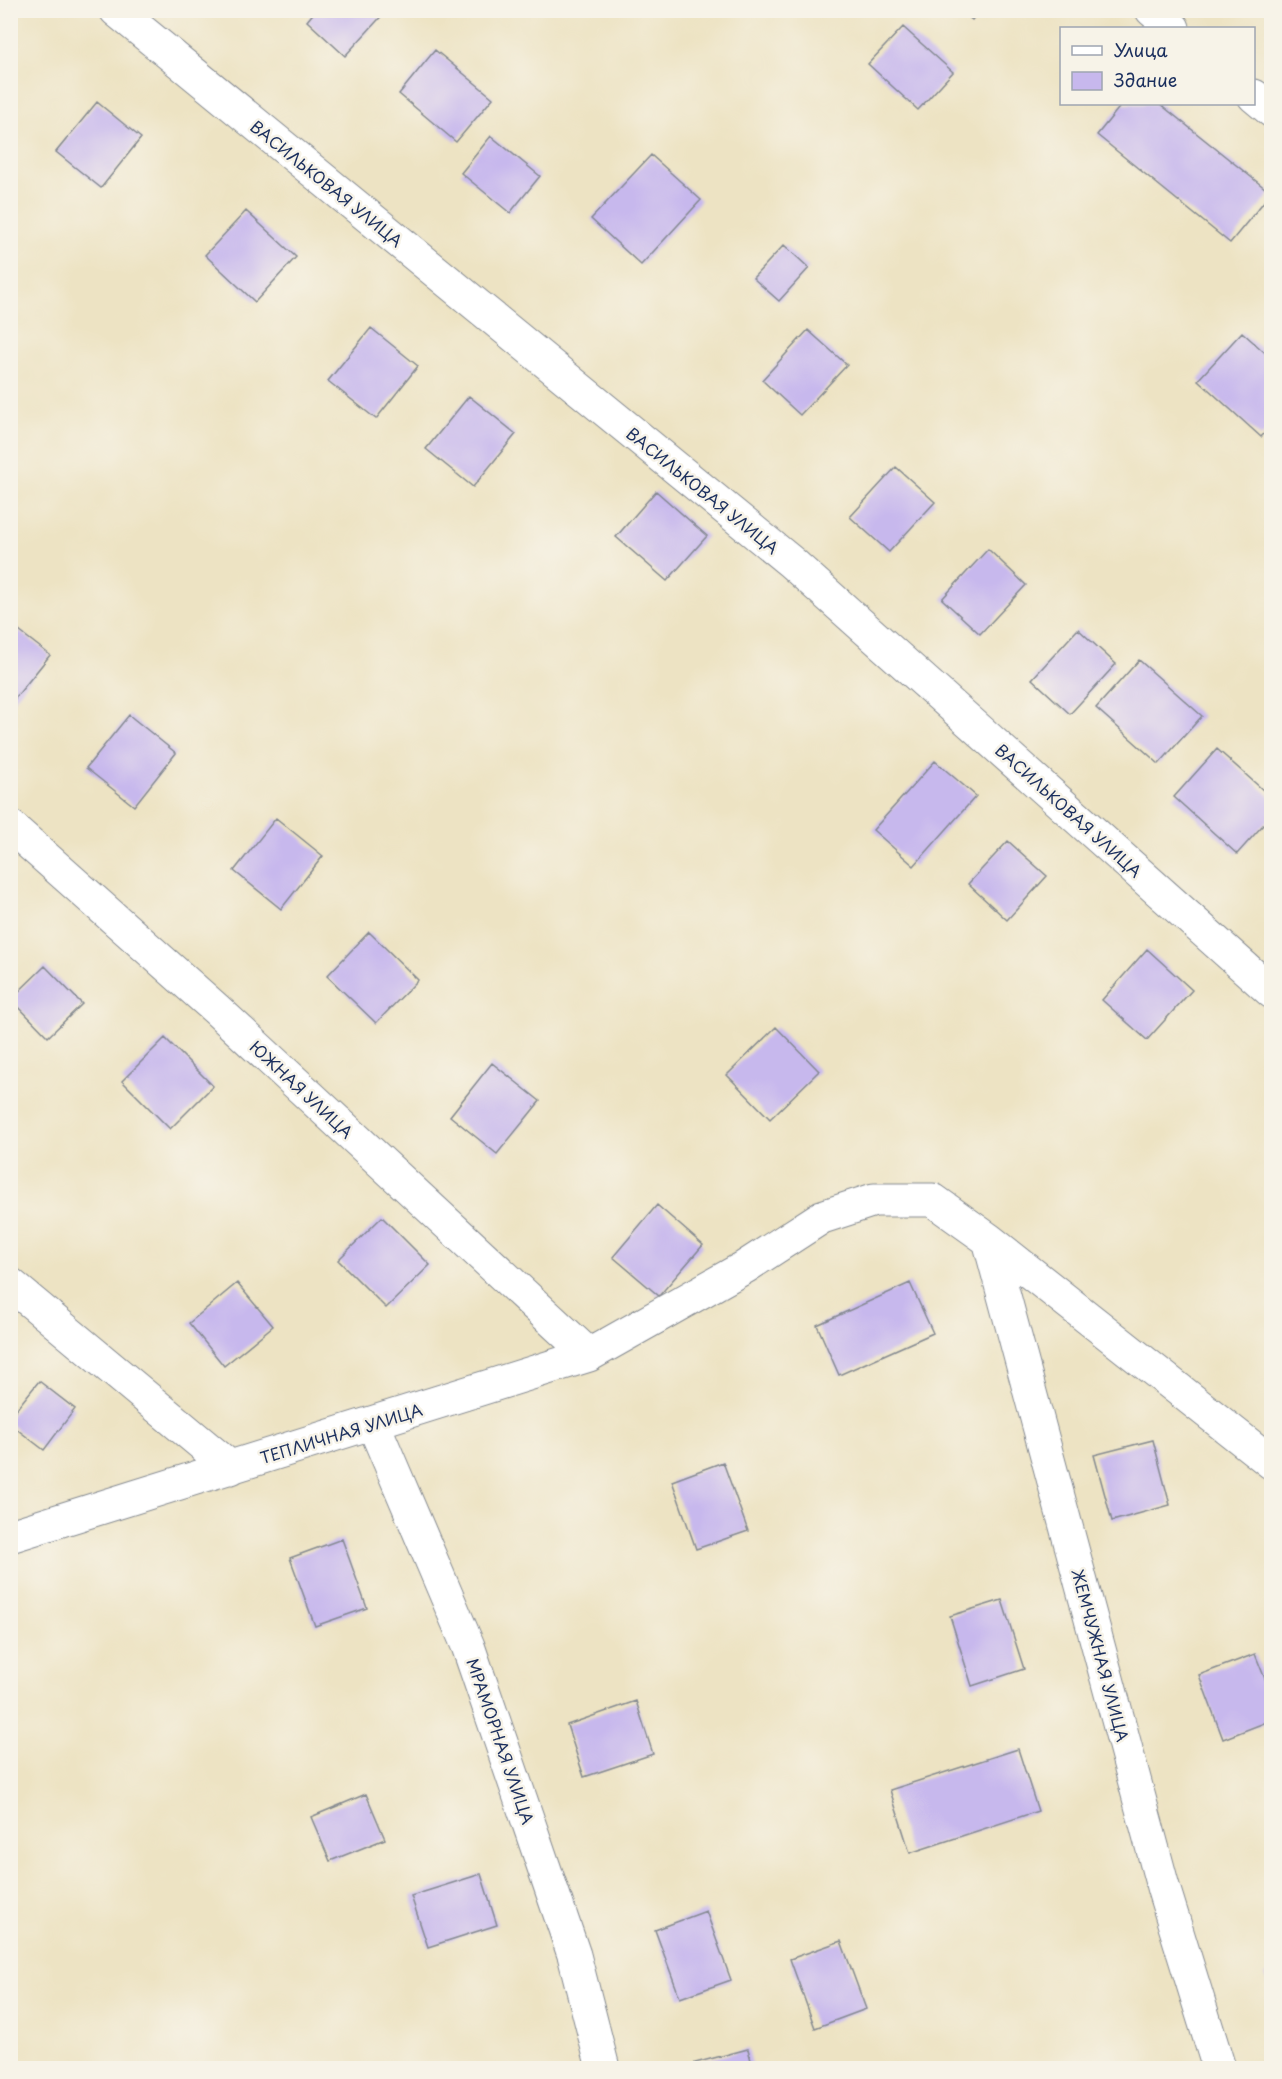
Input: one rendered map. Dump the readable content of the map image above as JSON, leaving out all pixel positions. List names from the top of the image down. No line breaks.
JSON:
{"streets":{"street":["ВАСИЛЬКОВАЯ УЛИЦА","ЮЖНАЯ УЛИЦА","ТЕПЛИЧНАЯ УЛИЦА","ЖЕМЧУЖНАЯ УЛИЦА","МРАМОРНАЯ УЛИЦА"]},"crossings":[["ЮЖНАЯ УЛИЦА","ТЕПЛИЧНАЯ УЛИЦА"],["ТЕПЛИЧНАЯ УЛИЦА","ЖЕМЧУЖНАЯ УЛИЦА"],["ТЕПЛИЧНАЯ УЛИЦА","МРАМОРНАЯ УЛИЦА"]],"legend":["Улица","Здание"]}
